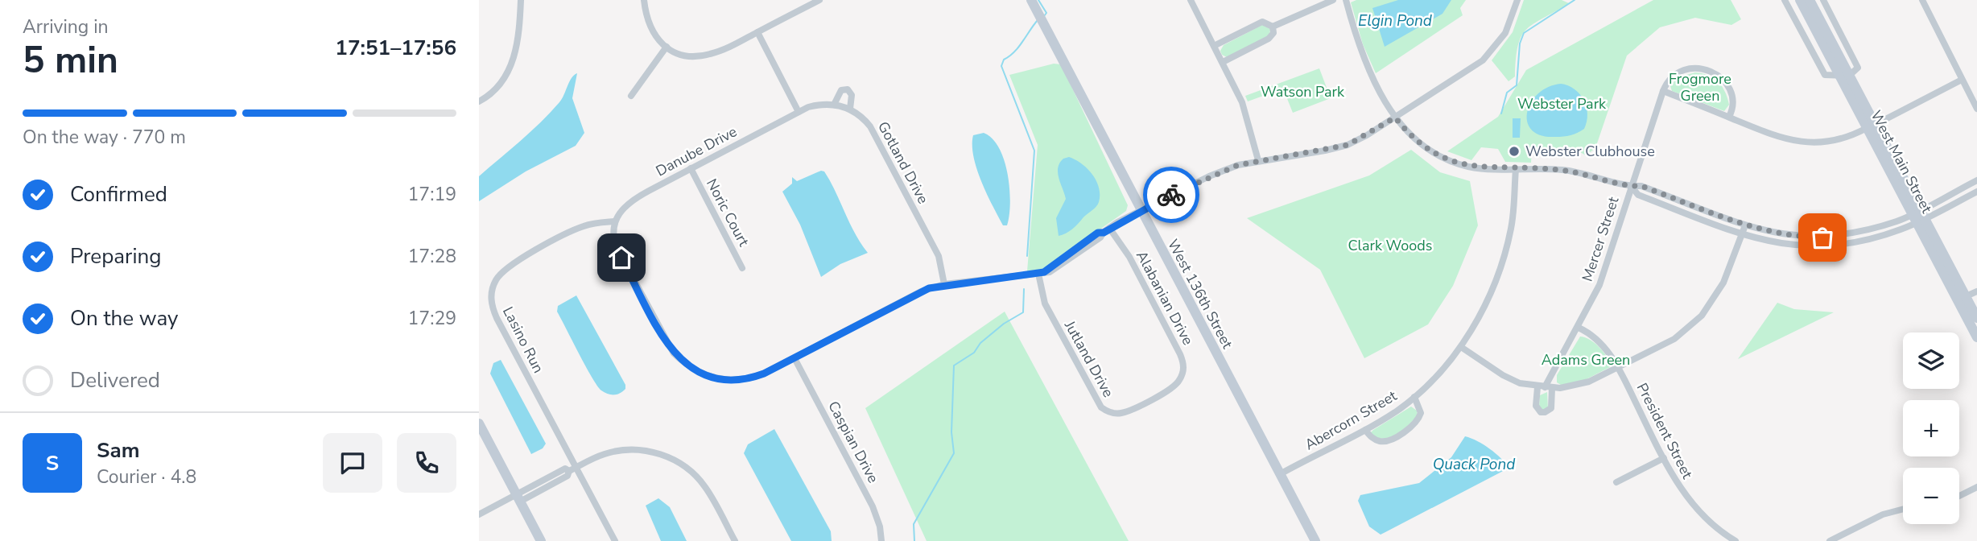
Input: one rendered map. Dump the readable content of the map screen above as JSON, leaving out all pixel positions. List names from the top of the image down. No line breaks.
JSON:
{"streets":{"street":["Danube Drive","West Main Street","Gotland Drive","Noric Court","Mercer Street","West 136th Street","Alabanian Drive","Lasino Run","Jutland Drive","Abercorn Street","President Street","Caspian Drive"]},"crossings":[["Danube Drive","Gotland Drive"],["Danube Drive","Noric Court"],["Danube Drive","Lasino Run"],["Mercer Street","President Street"],["West 136th Street","Abercorn Street"],["Alabanian Drive","Jutland Drive"]],"water":["Elgin Pond","Quack Pond"],"parks":["Frogmore Green","Watson Park","Webster Park","Clark Woods","Adams Green"],"places":["Webster Clubhouse"],"page":{"heading":["5 min","Arriving in","17:51–17:56"],"panel":["Sam","Courier · 4.8"],"bar":"On the way · 770 m","list":[["Confirmed","17:19"],["Preparing","17:28"],["On the way","17:29"],"Delivered"],"map_buttons":["+","−"],"round":"S"}}
